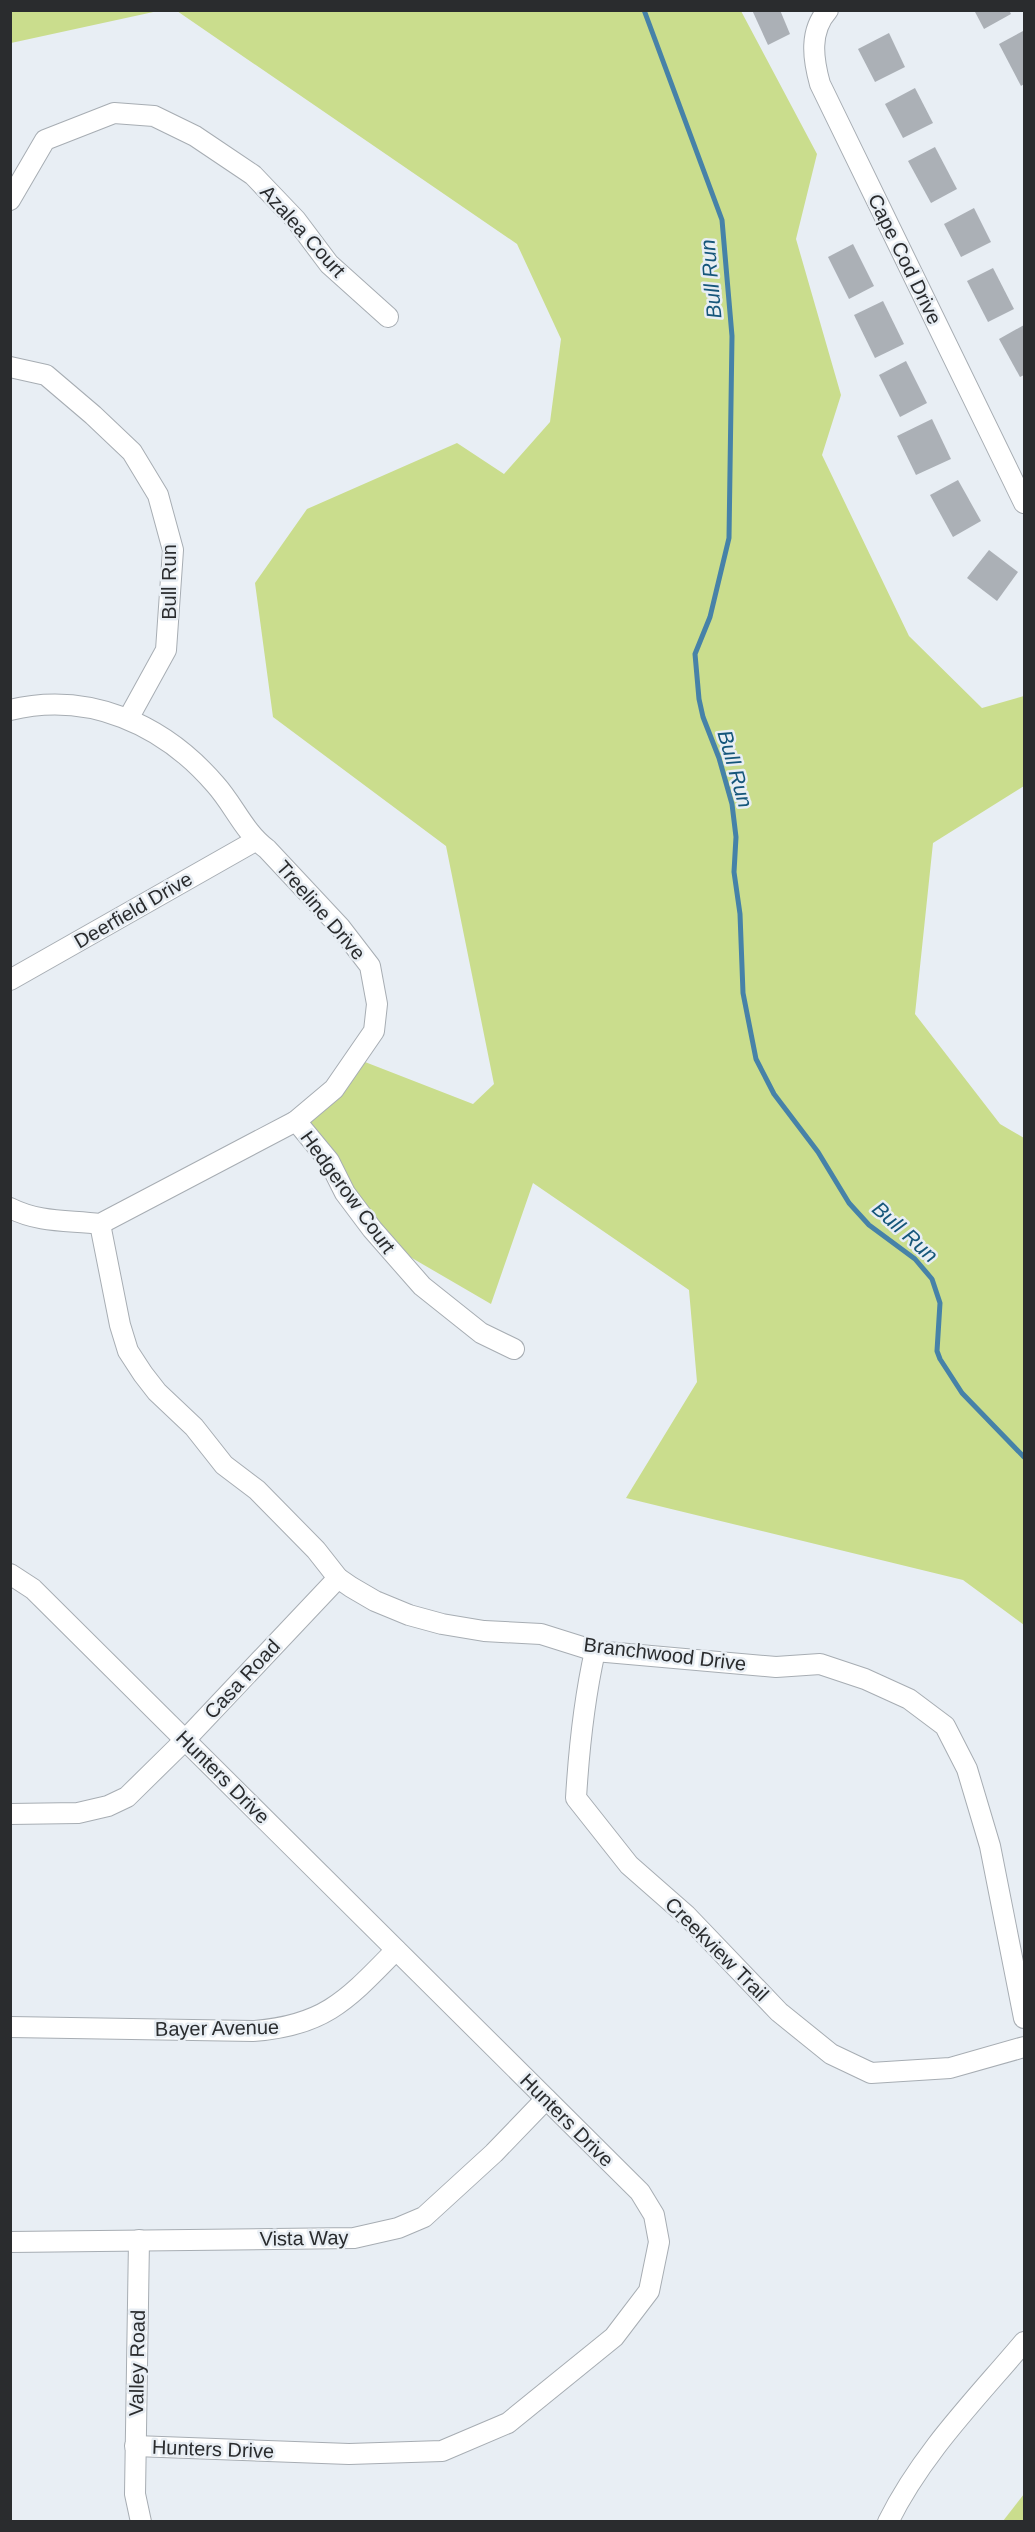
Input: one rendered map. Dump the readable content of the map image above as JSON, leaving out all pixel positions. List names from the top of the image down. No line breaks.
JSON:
{"streets":{"street":["Azalea Court","Cape Cod Drive","Bull Run","Deerfield Drive","Treeline Drive","Hedgerow Court","Branchwood Drive","Casa Road","Hunters Drive","Creekview Trail","Bayer Avenue","Vista Way","Valley Road"]},"crossings":[["Bull Run","Treeline Drive"],["Deerfield Drive","Treeline Drive"],["Treeline Drive","Hedgerow Court"],["Treeline Drive","Branchwood Drive"],["Branchwood Drive","Casa Road"],["Branchwood Drive","Creekview Trail"],["Casa Road","Hunters Drive"],["Hunters Drive","Bayer Avenue"],["Hunters Drive","Vista Way"],["Hunters Drive","Valley Road"],["Vista Way","Valley Road"]],"water":["Bull Run"]}
